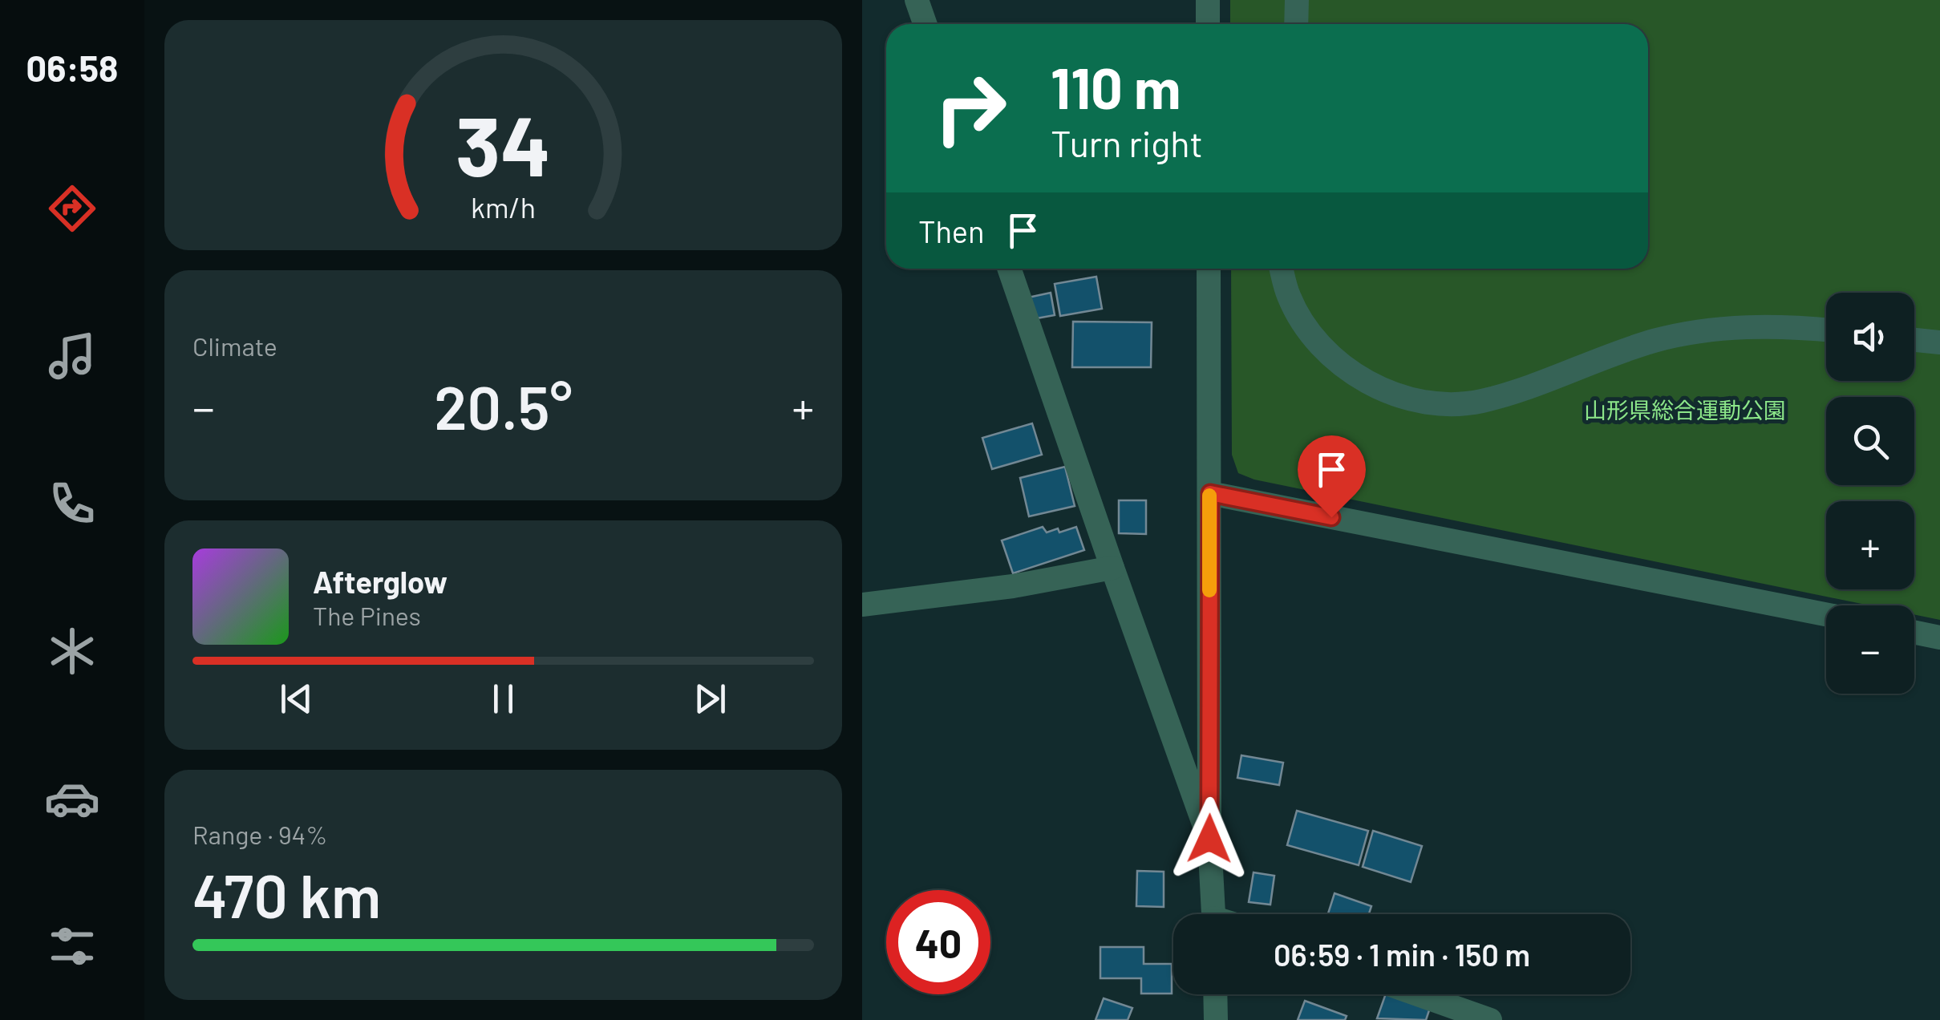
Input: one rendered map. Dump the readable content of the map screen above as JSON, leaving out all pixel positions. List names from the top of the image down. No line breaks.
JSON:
{"parks":["山形県総合運動公園"],"page":{"tabs":"06:58","turn":["110 m","Turn right"],"then":"Then","tile":["Climate",["Range · 94%","470 km"]],"map_buttons":["+","−"],"heat":["−","20.5°","+"],"song":["Afterglow","The Pines"],"limit":"40","trip":"06:59 · 1 min · 150 m","gauge":["34","km/h"]}}
